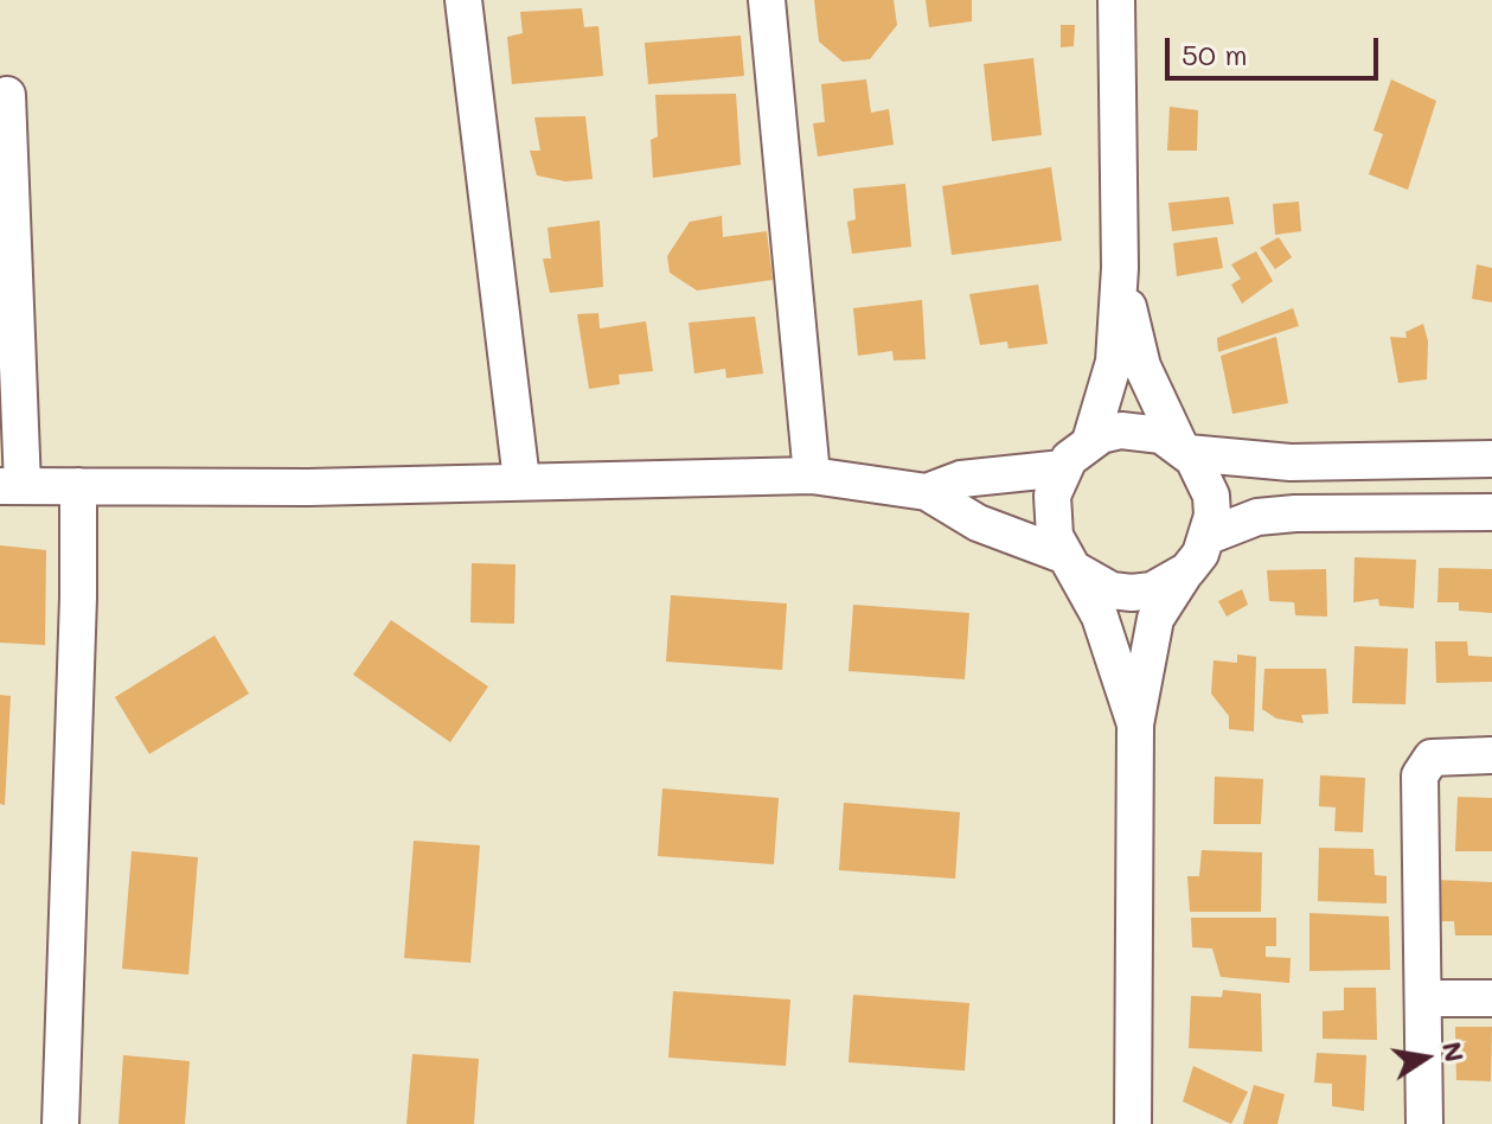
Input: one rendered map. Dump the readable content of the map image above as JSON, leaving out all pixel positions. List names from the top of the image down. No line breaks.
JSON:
{"scale_bar":"50 m","north":"right"}
